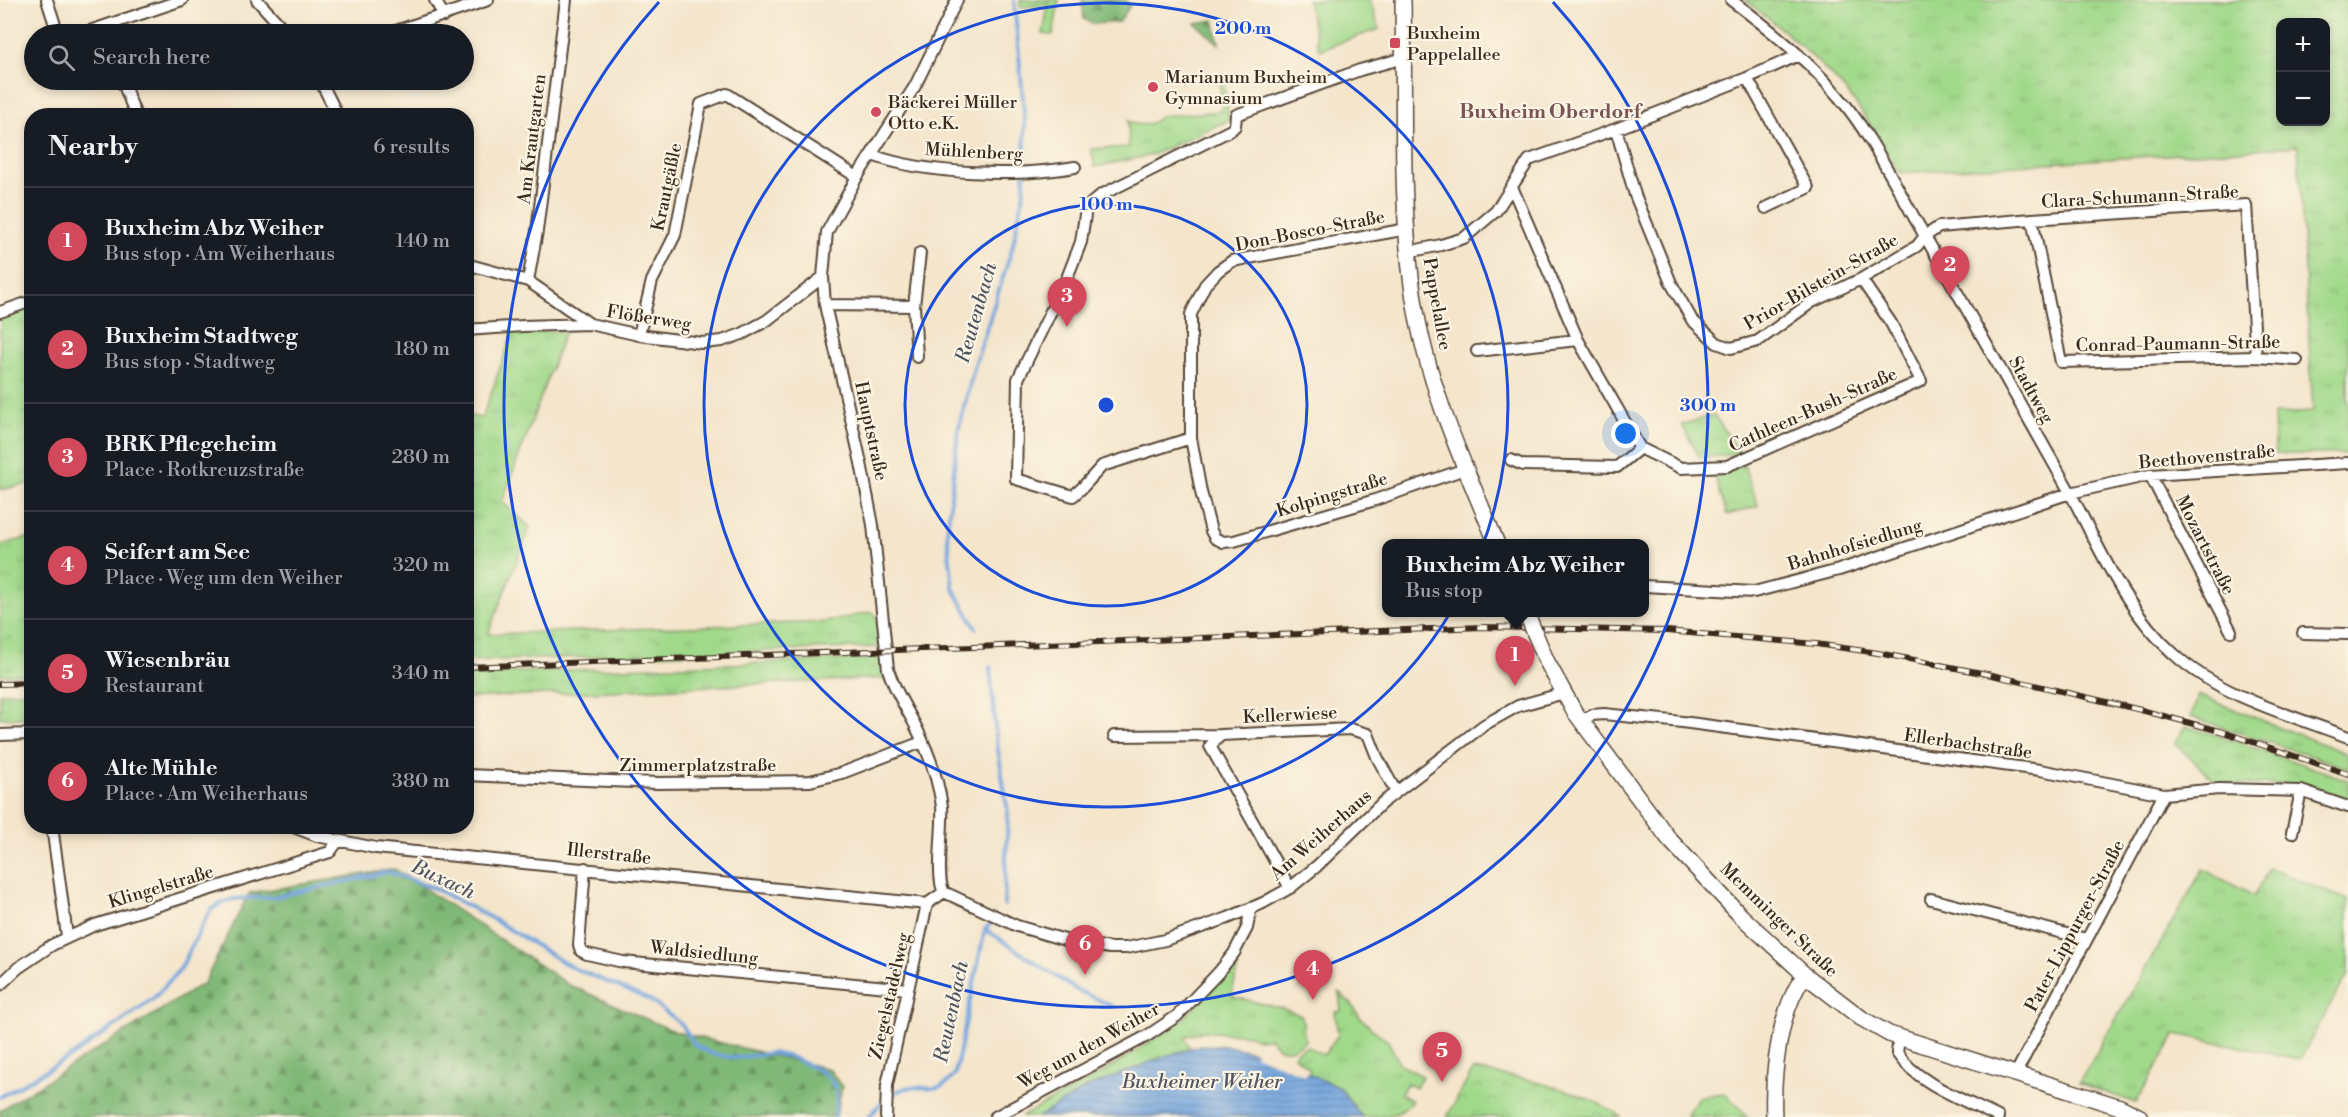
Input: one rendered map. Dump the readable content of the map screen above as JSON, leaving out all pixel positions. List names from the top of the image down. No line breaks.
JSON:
{"streets":{"street":["Am Krautgarten","Mühlenberg","Krautgäßle","Clara-Schumann-Straße","Don-Bosco-Straße","Prior-Bilstein-Straße","Pappelallee","Flößerweg","Conrad-Paumann-Straße","Stadtweg","Cathleen-Bush-Straße","Hauptstraße","Beethovenstraße","Kolpingstraße","Bahnhofsiedlung","Mozartstraße","Kellerwiese","Ellerbachstraße","Zimmerplatzstraße","Am Weiherhaus","Illerstraße","Klingelstraße","Memminger Straße","Pater-Lippurger-Straße","Waldsiedlung","Ziegelstadelweg","Weg um den Weiher"]},"crossings":[["Am Krautgarten","Flößerweg"],["Mühlenberg","Hauptstraße"],["Krautgäßle","Flößerweg"],["Krautgäßle","Hauptstraße"],["Clara-Schumann-Straße","Prior-Bilstein-Straße"],["Clara-Schumann-Straße","Conrad-Paumann-Straße"],["Clara-Schumann-Straße","Stadtweg"],["Don-Bosco-Straße","Pappelallee"],["Don-Bosco-Straße","Kolpingstraße"],["Prior-Bilstein-Straße","Stadtweg"],["Prior-Bilstein-Straße","Cathleen-Bush-Straße"],["Pappelallee","Kolpingstraße"],["Flößerweg","Hauptstraße"],["Stadtweg","Beethovenstraße"],["Stadtweg","Bahnhofsiedlung"],["Hauptstraße","Zimmerplatzstraße"],["Hauptstraße","Am Weiherhaus"],["Beethovenstraße","Bahnhofsiedlung"],["Beethovenstraße","Mozartstraße"],["Kellerwiese","Am Weiherhaus"],["Ellerbachstraße","Memminger Straße"],["Ellerbachstraße","Pater-Lippurger-Straße"],["Am Weiherhaus","Memminger Straße"],["Am Weiherhaus","Weg um den Weiher"],["Illerstraße","Klingelstraße"],["Illerstraße","Waldsiedlung"],["Illerstraße","Ziegelstadelweg"],["Memminger Straße","Pater-Lippurger-Straße"],["Waldsiedlung","Ziegelstadelweg"]],"districts":["Buxheim Oberdorf"],"water":["Reutenbach","Buxach","Buxheimer Weiher"],"places":{"transit":["Buxheim Pappelallee"],"other":["Marianum Buxheim Gymnasium","Bäckerei Müller Otto e.K."]},"page":{"map_buttons":["+","−"],"search":"Search here","heading":["Nearby","6 results"],"list":[{"mark":"1","name":"Buxheim Abz Weiher","note":"Bus stop · Am Weiherhaus","value":"140 m"},{"mark":"2","name":"Buxheim Stadtweg","note":"Bus stop · Stadtweg","value":"180 m"},{"mark":"3","name":"BRK Pflegeheim","note":"Place · Rotkreuzstraße","value":"280 m"},{"mark":"4","name":"Seifert am See","note":"Place · Weg um den Weiher","value":"320 m"},{"mark":"5","name":"Wiesenbräu","note":"Restaurant","value":"340 m"},{"mark":"6","name":"Alte Mühle","note":"Place · Am Weiherhaus","value":"380 m"}],"pins":["2","3","1","6","4","5"],"popup":["Buxheim Abz Weiher","Bus stop"]},"rings":["200 m","100 m","300 m"]}
